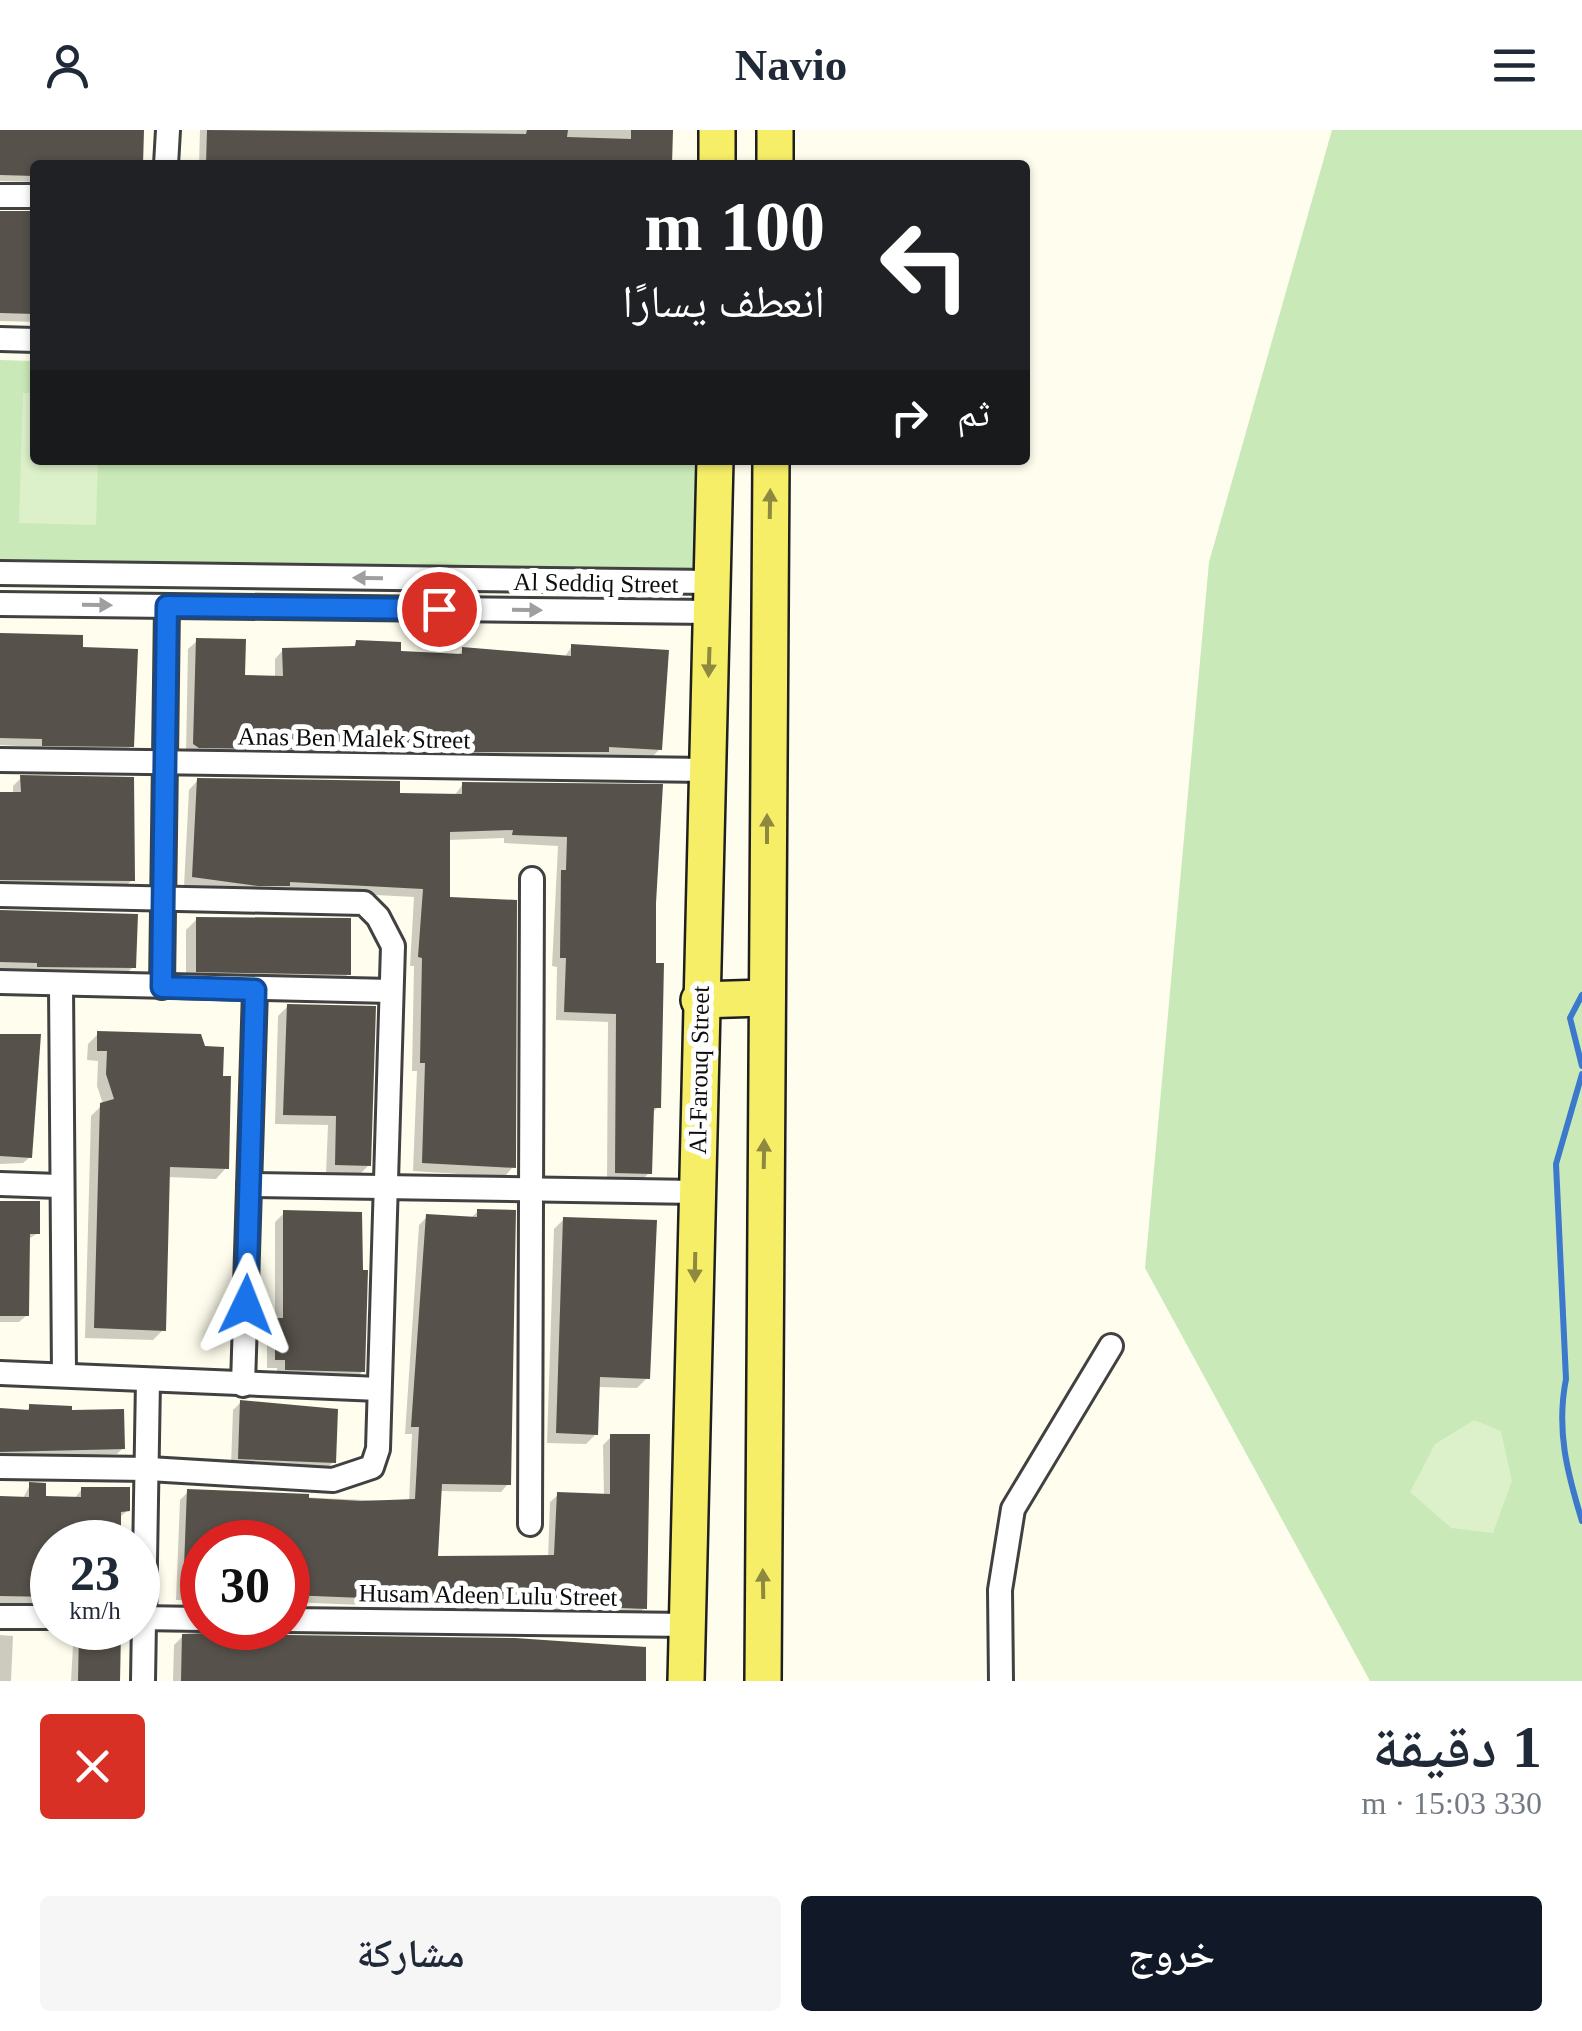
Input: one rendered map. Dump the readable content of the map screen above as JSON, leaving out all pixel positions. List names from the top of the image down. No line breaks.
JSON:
{"streets":{"main road":["Al-Farouq Street"],"street":["Al Seddiq Street","Anas Ben Malek Street","Husam Adeen Lulu Street"]},"crossings":[["Al Seddiq Street","Al-Farouq Street"],["Anas Ben Malek Street","Al-Farouq Street"],["Al-Farouq Street","Husam Adeen Lulu Street"]],"page":{"header":"Navio","turn":["100 m","انعطف يسارًا"],"then":"ثم","speed":"23 km/h","limit":"30","heading":["1 دقيقة","330 m · 15:03"],"buttons":["خروج","مشاركة"]}}
